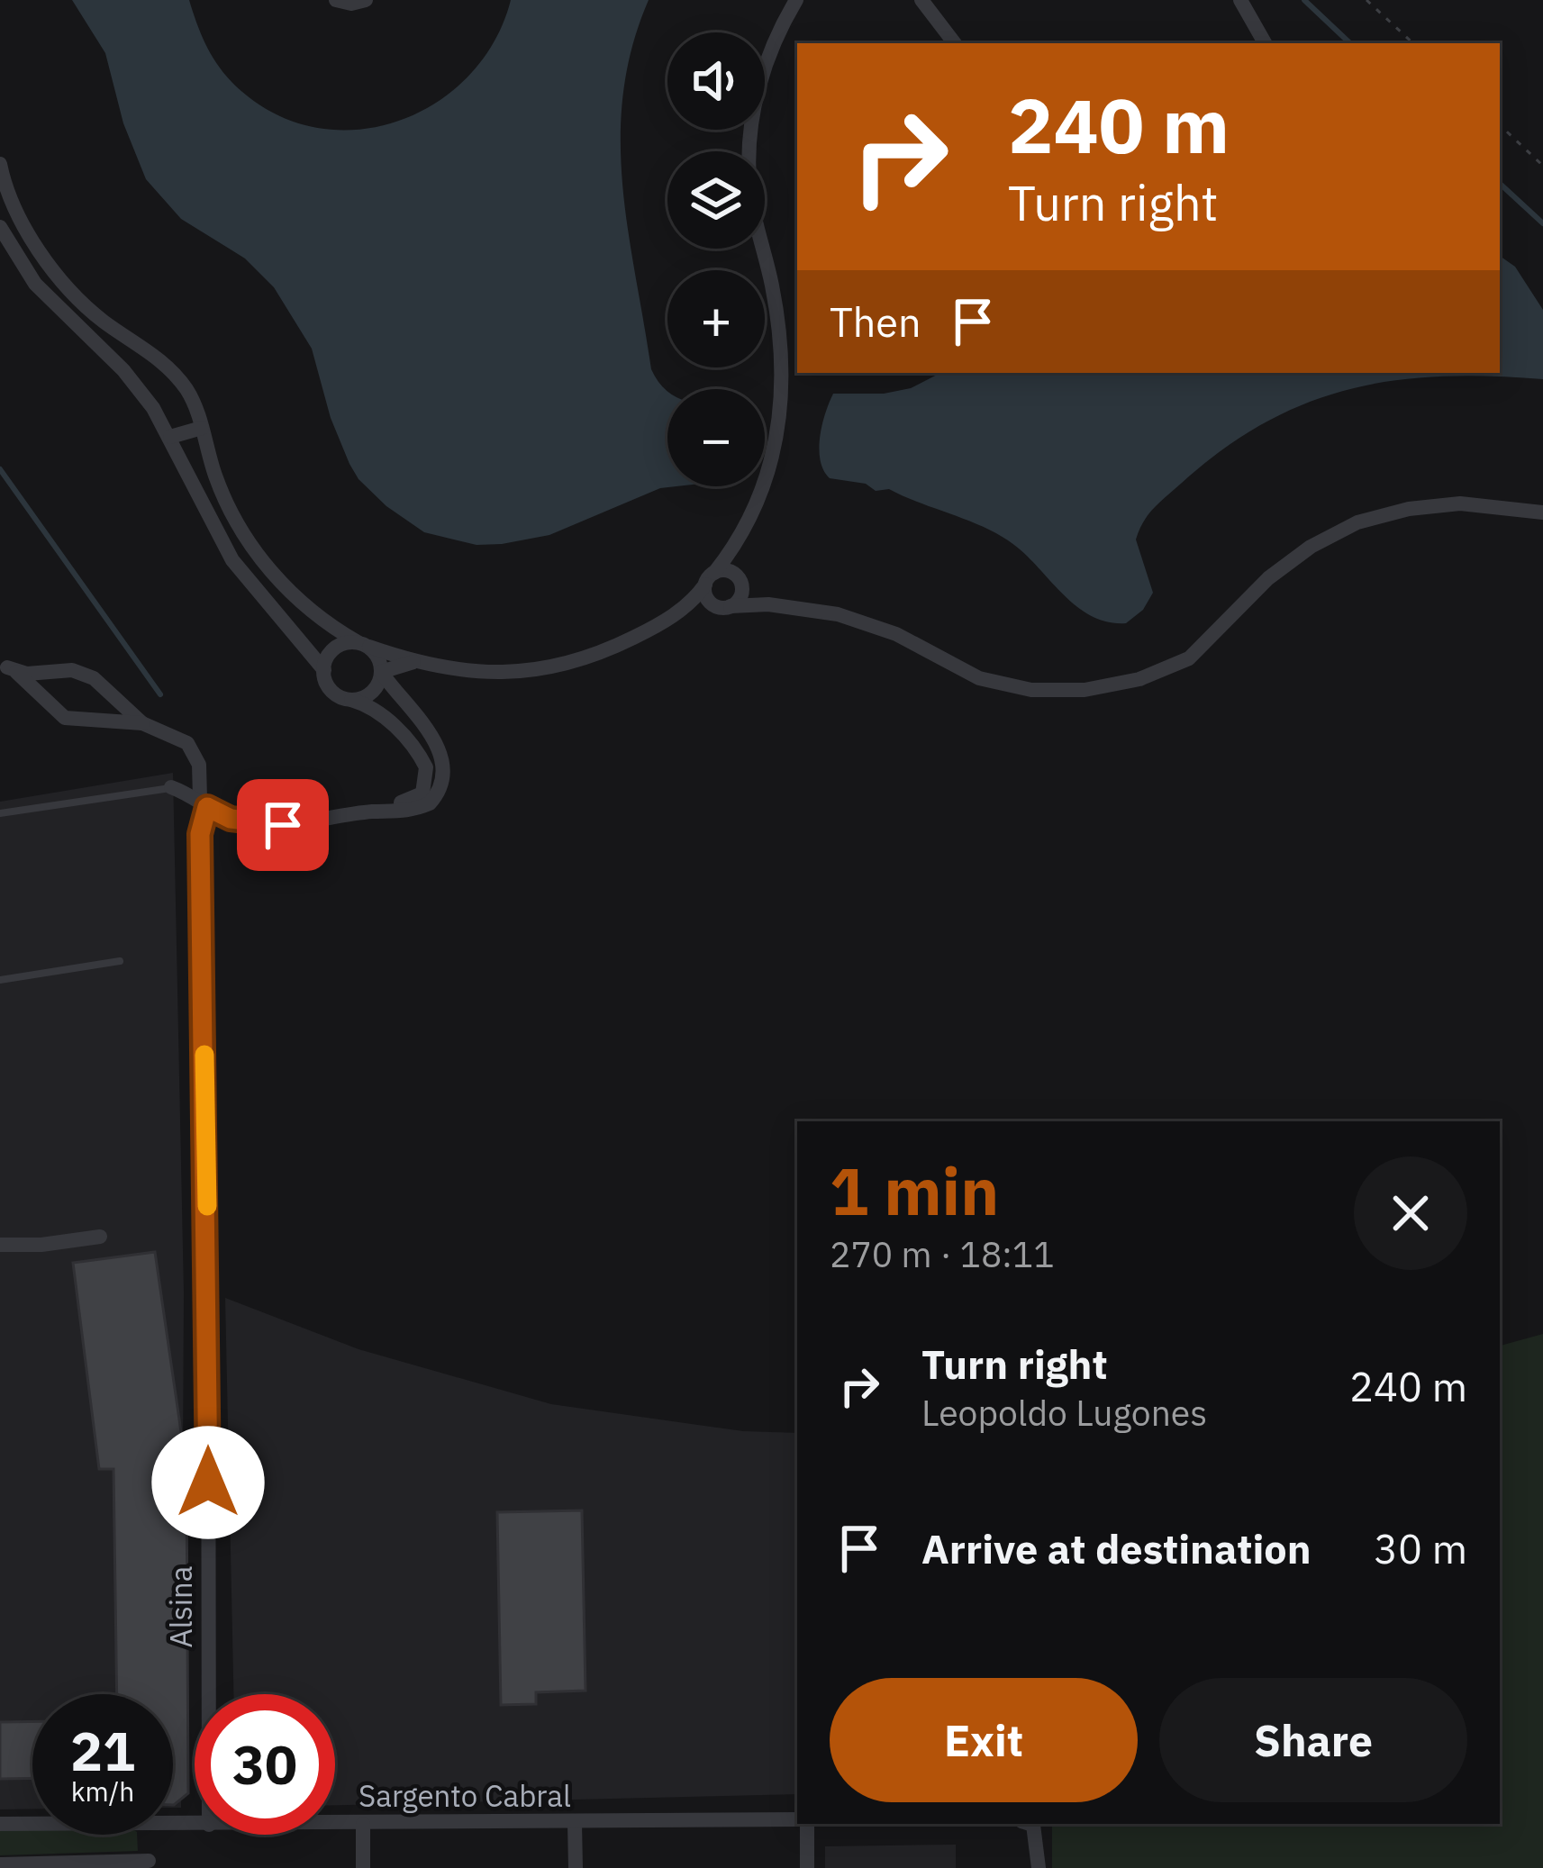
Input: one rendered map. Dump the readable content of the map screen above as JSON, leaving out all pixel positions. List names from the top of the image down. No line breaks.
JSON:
{"streets":{"street":["Alsina","Sargento Cabral"]},"page":{"map_buttons":["+","−"],"turn":["240 m","Turn right"],"then":"Then","heading":["1 min","270 m · 18:11"],"list":[{"name":"Turn right","note":"Leopoldo Lugones","value":"240 m"},{"name":"Arrive at destination","value":"30 m"}],"buttons":["Exit","Share"],"speed":"21 km/h","limit":"30"}}
